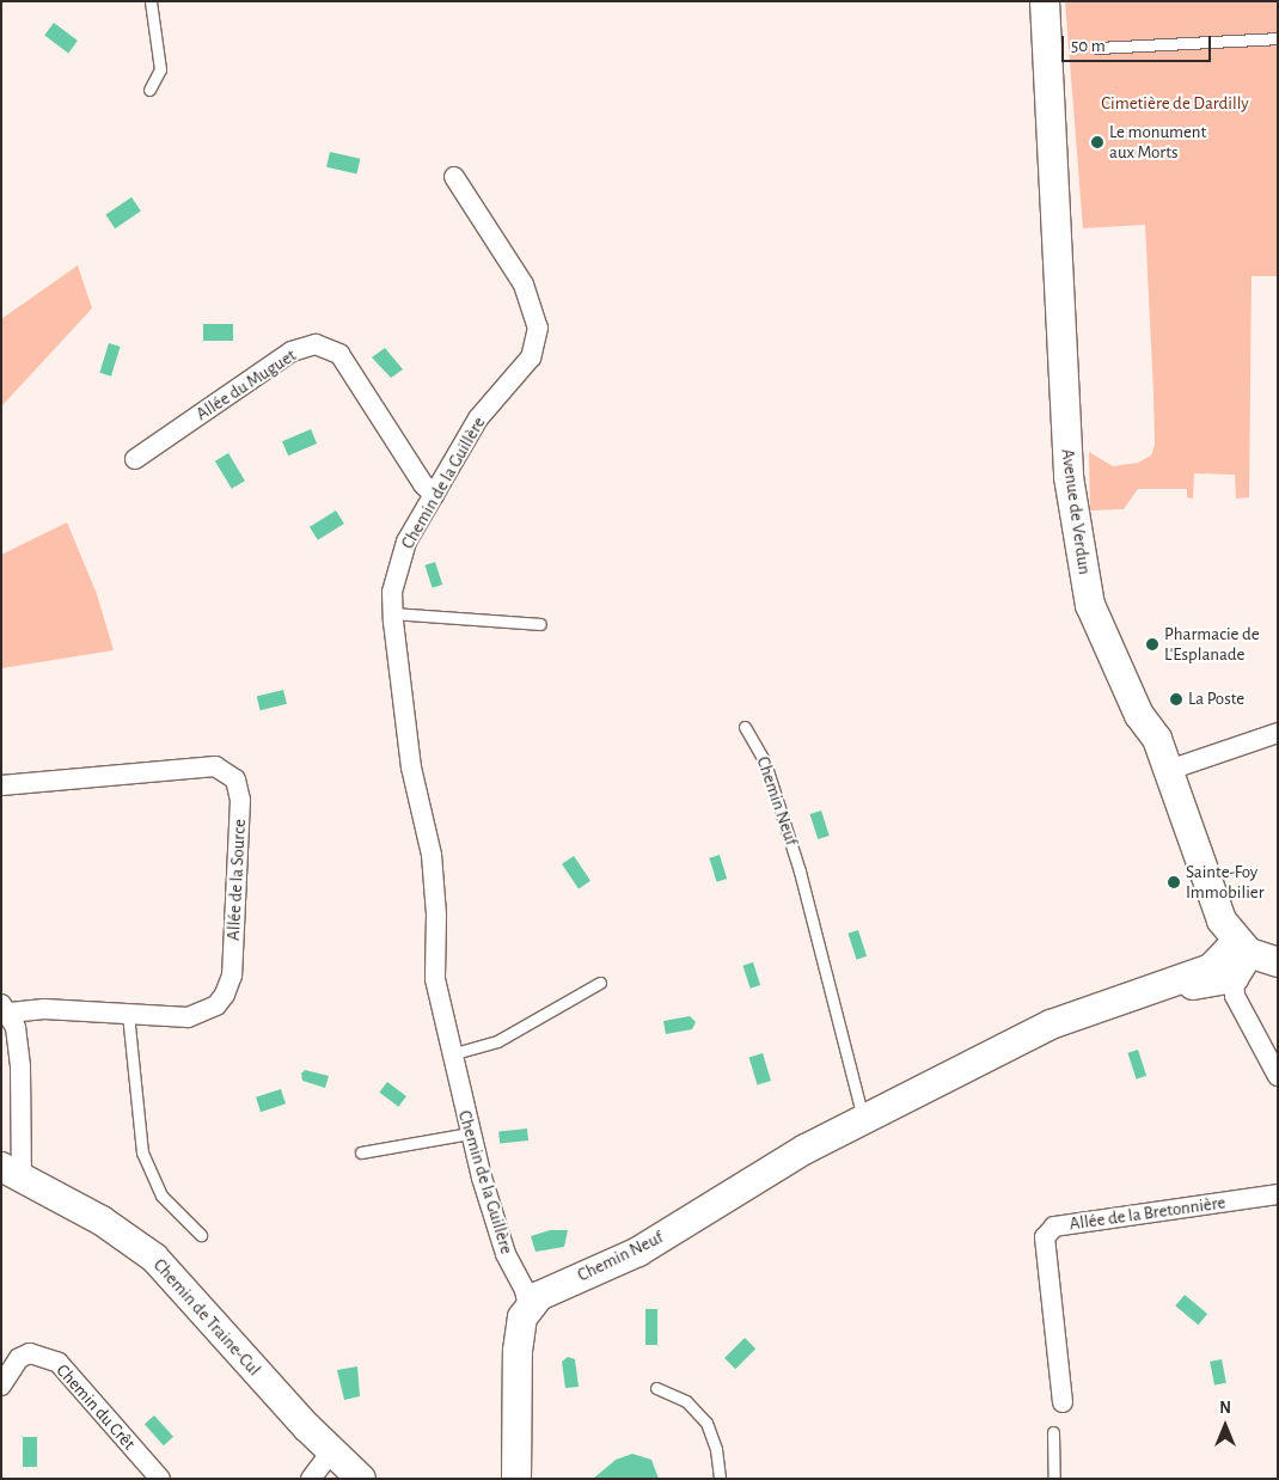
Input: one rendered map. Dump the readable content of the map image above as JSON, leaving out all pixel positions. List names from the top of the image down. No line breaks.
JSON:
{"streets":{"street":["Allée du Muguet","Chemin de la Guillère","Avenue de Verdun","Chemin Neuf","Allée de la Source","Allée de la Bretonnière","Chemin de Traine-Cul","Chemin du Crêt"]},"crossings":[["Allée du Muguet","Chemin de la Guillère"],["Chemin de la Guillère","Chemin Neuf"],["Avenue de Verdun","Chemin Neuf"],["Allée de la Source","Chemin de Traine-Cul"]],"parks":["Cimetière de Dardilly"],"places":["Le monument aux Morts","Pharmacie de L'Esplanade","La Poste","Sainte-Foy Immobilier"],"scale_bar":"50 m","north":"top"}
